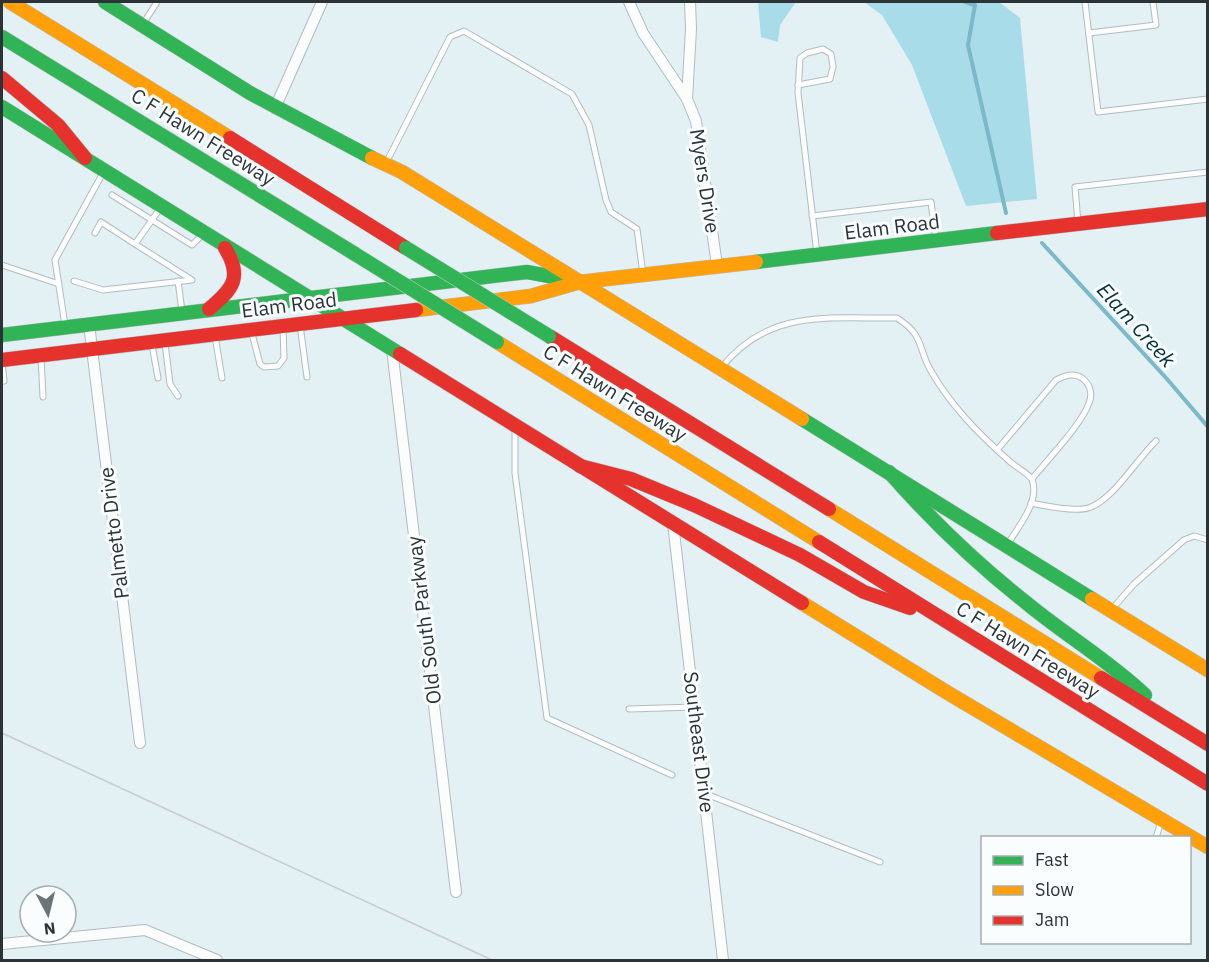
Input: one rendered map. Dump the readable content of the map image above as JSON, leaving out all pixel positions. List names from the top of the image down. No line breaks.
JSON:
{"streets":{"main road":["C F Hawn Freeway","Elam Road"],"street":["Myers Drive","Palmetto Drive","Old South Parkway","Southeast Drive"]},"crossings":[["Myers Drive","Elam Road"],["Elam Road","Palmetto Drive"]],"water":["Elam Creek"],"legend":["Fast","Slow","Jam"],"north":"bottom"}
